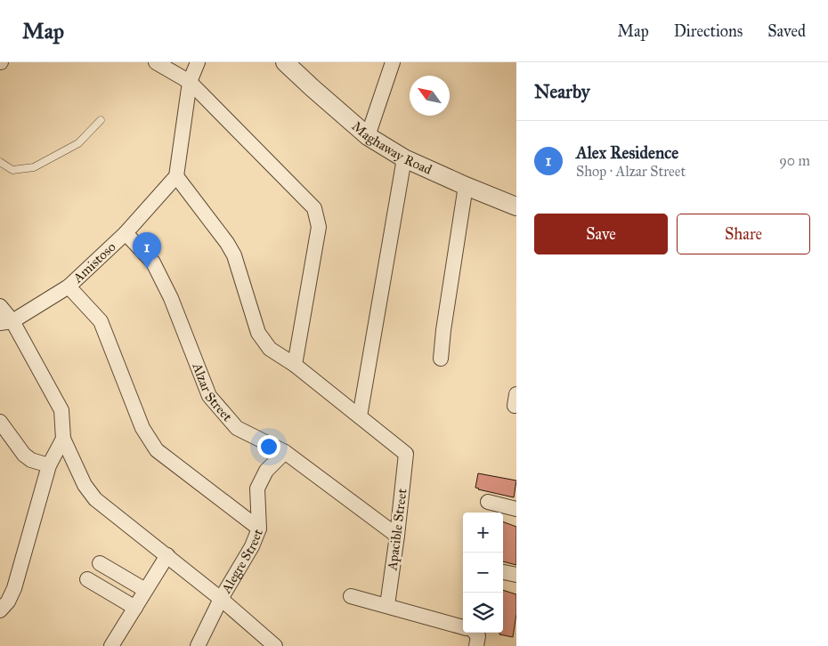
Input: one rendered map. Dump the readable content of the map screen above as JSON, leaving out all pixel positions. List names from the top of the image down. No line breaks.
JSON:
{"streets":{"street":["Maghaway Road","Amistoso","Alzar Street","Apacible Street","Alegre Street"]},"crossings":[["Amistoso","Alzar Street"],["Alzar Street","Apacible Street"],["Alzar Street","Alegre Street"]],"north":"top left","page":{"header":"Map","nav":["Map","Directions","Saved"],"heading":"Nearby","list":[{"mark":"1","name":"Alex Residence","note":"Shop · Alzar Street","value":"90 m"}],"buttons":["Save","Share"],"pins":"1","map_buttons":["+","−"]}}
